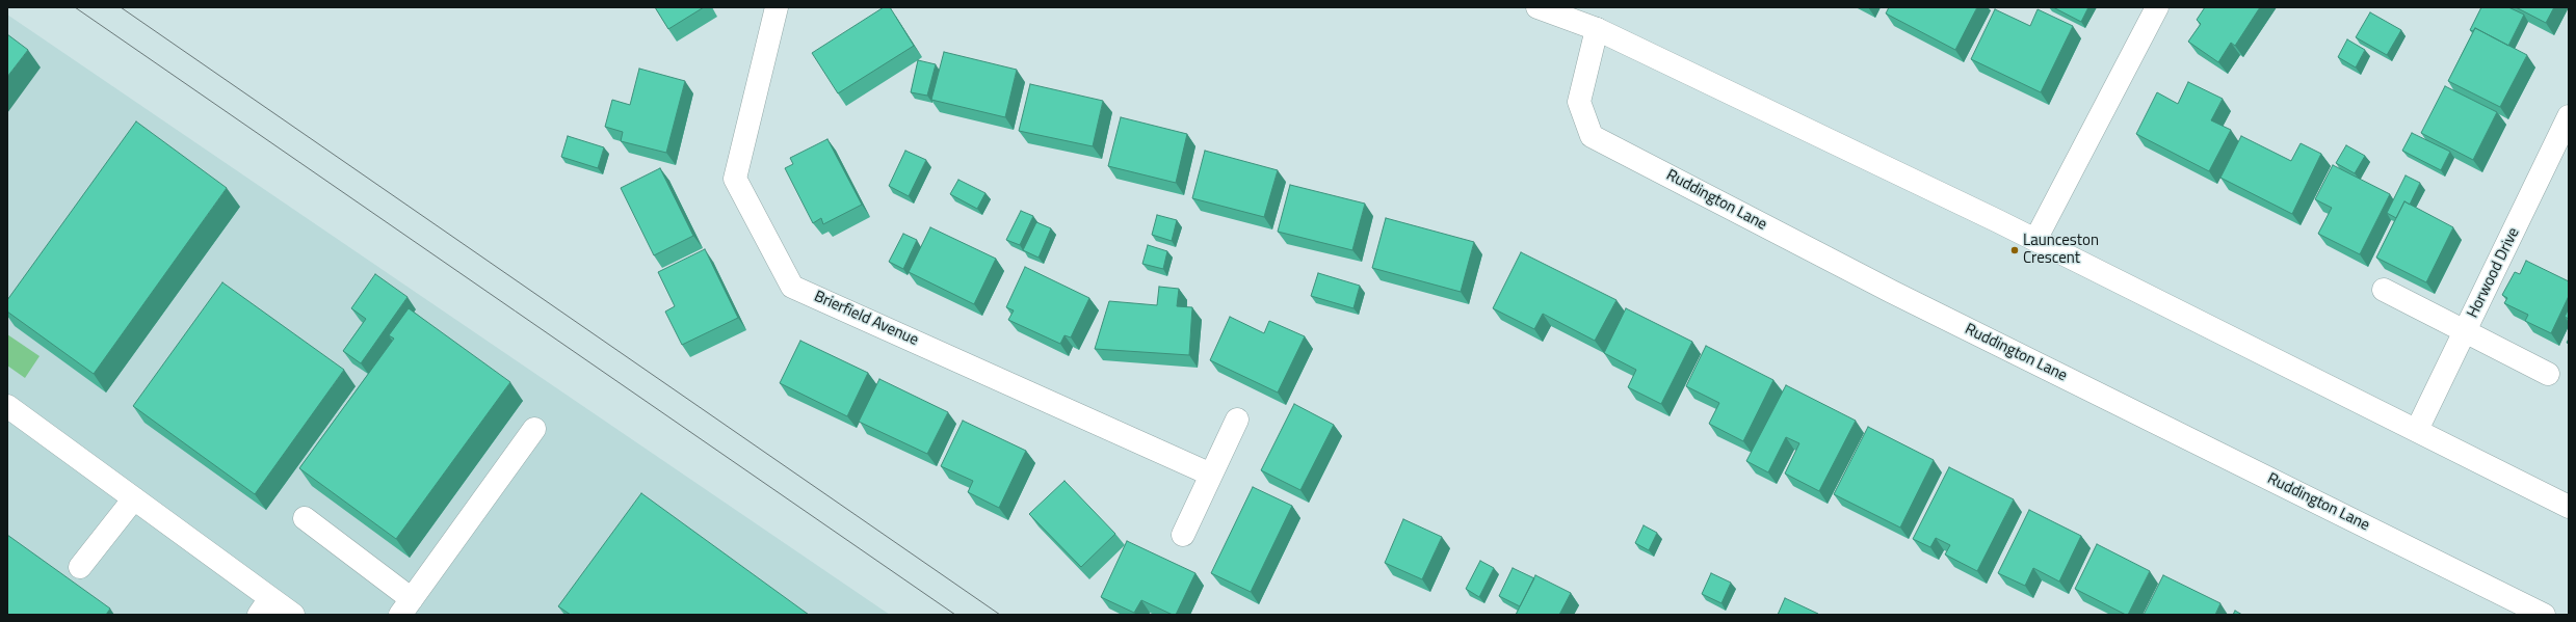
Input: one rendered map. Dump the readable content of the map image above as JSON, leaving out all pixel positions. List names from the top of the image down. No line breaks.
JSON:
{"streets":{"street":["Ruddington Lane","Horwood Drive","Brierfield Avenue"]},"places":["Launceston Crescent"]}
